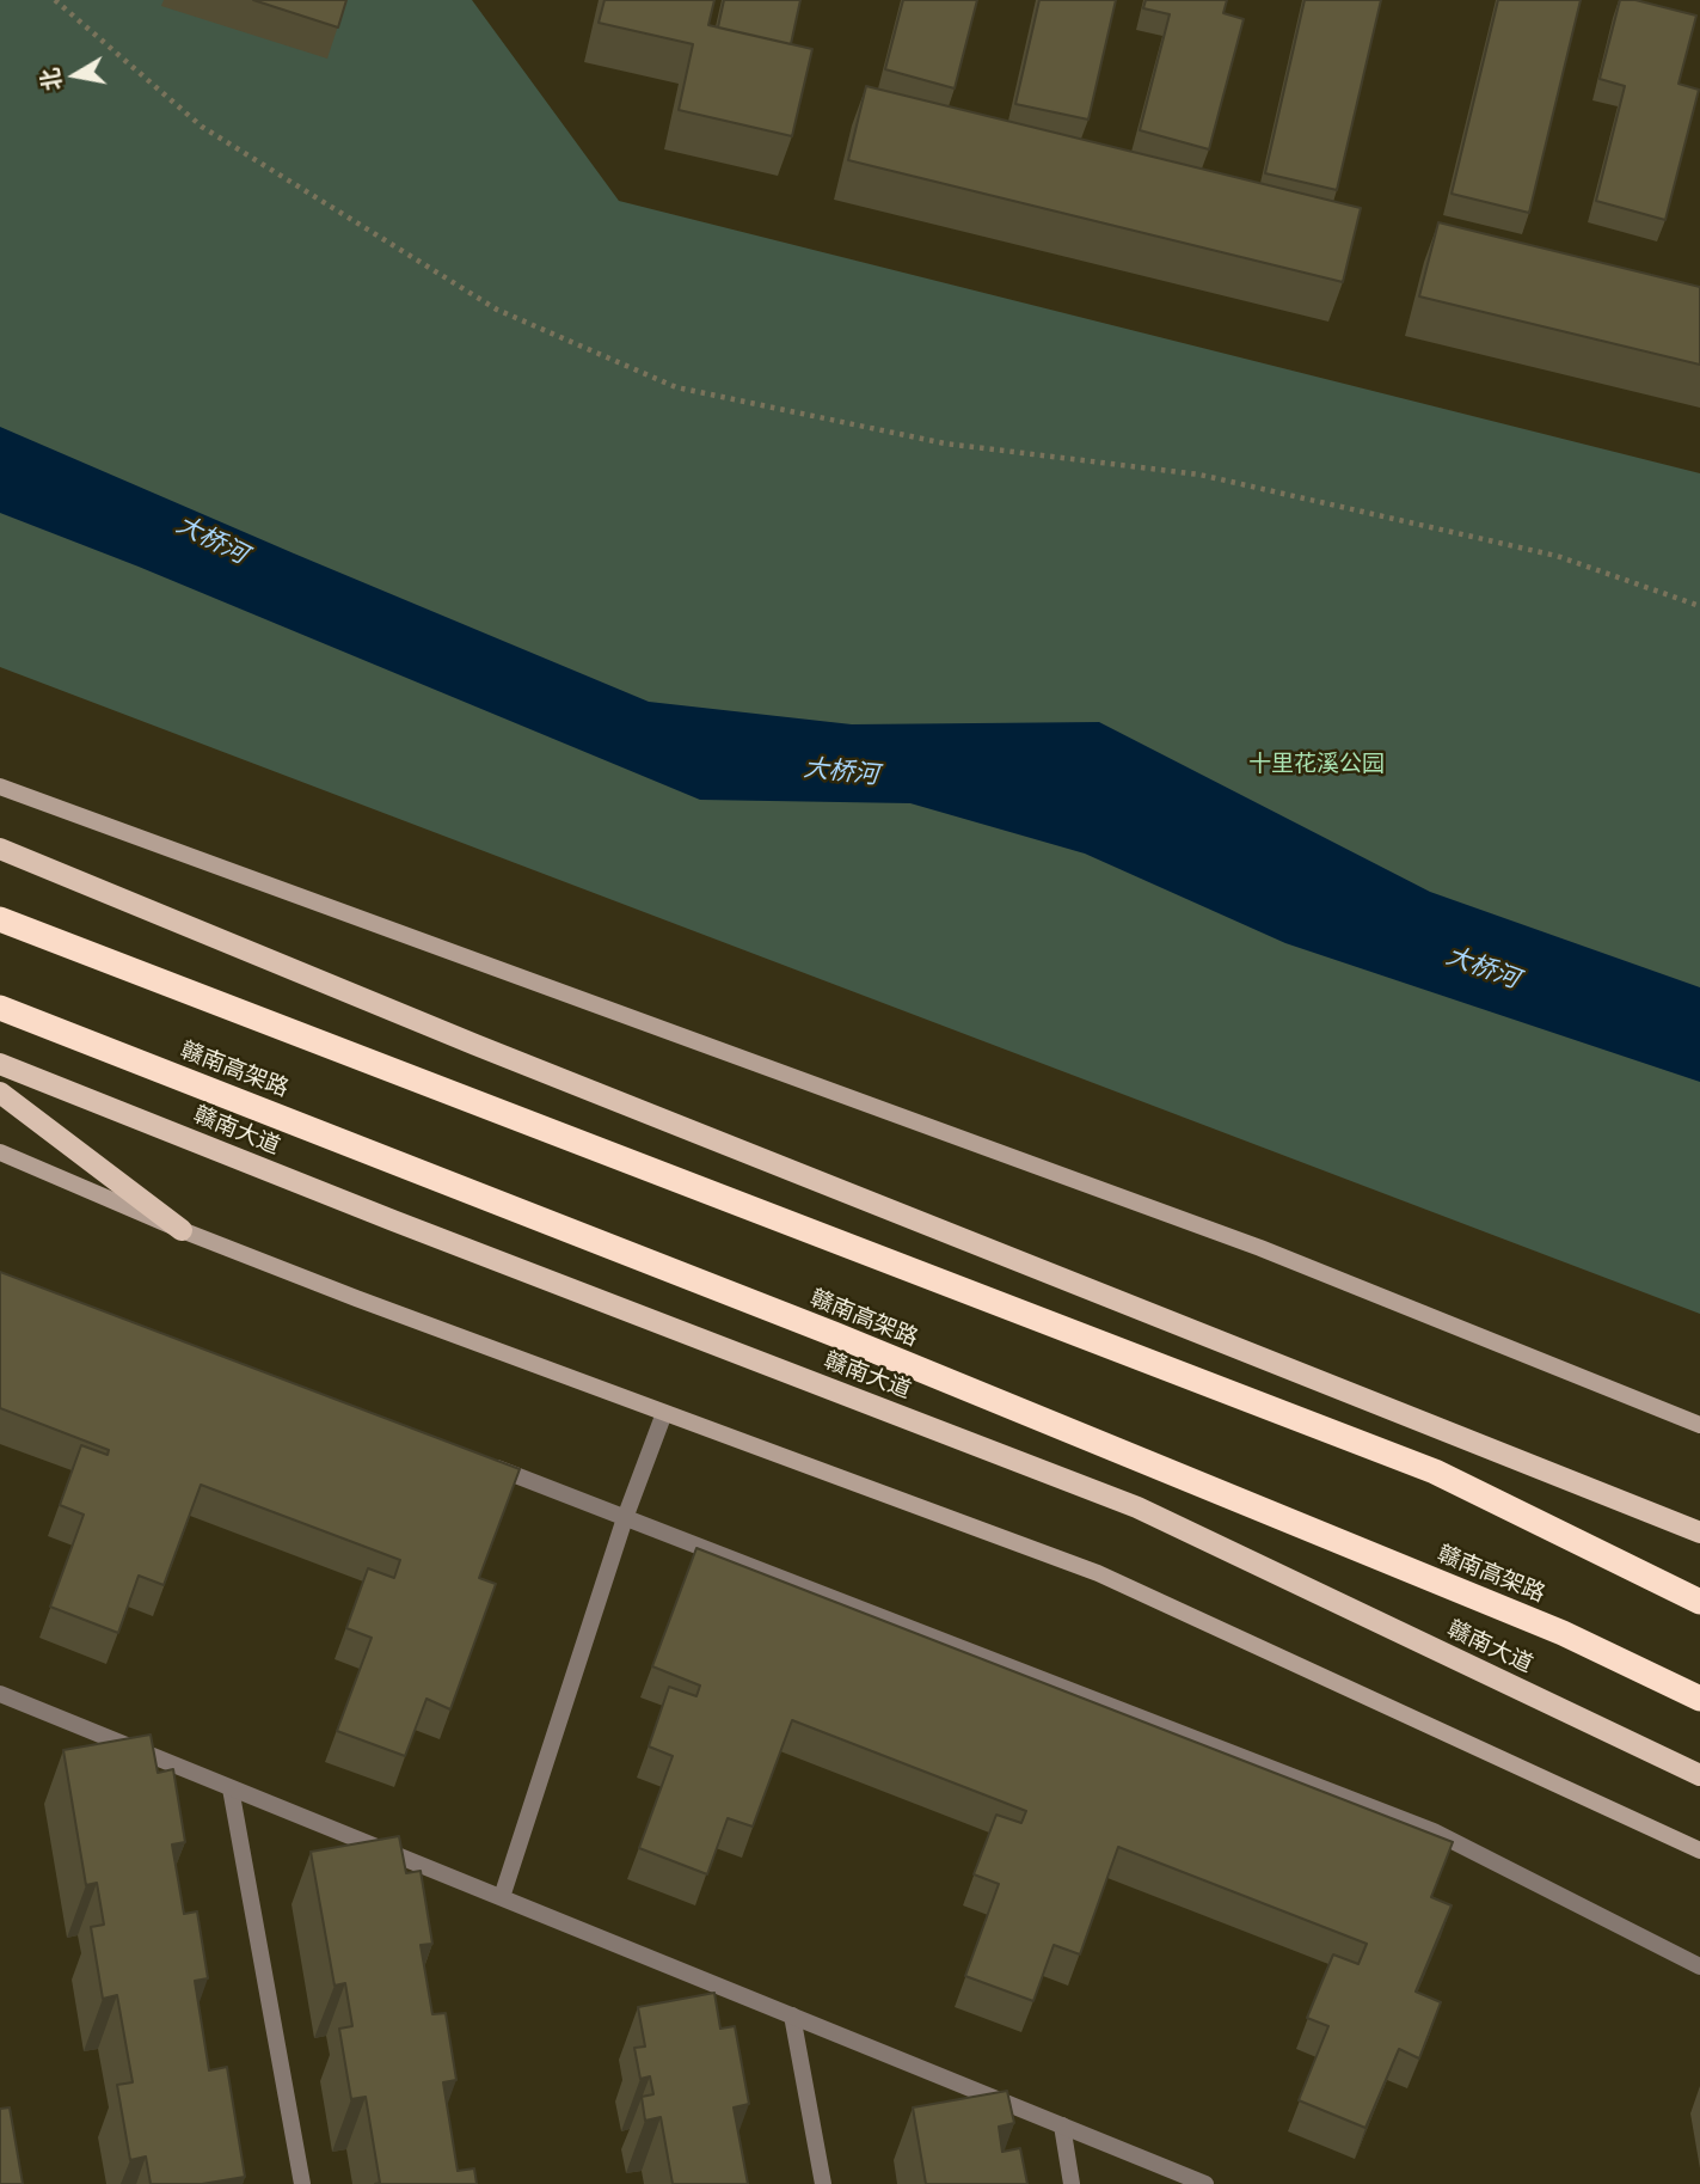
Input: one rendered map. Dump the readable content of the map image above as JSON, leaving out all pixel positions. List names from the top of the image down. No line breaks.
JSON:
{"streets":{"highway":["赣南高架路"],"main road":["赣南大道"]},"water":["大桥河"],"parks":["十里花溪公园"],"north":"left"}
